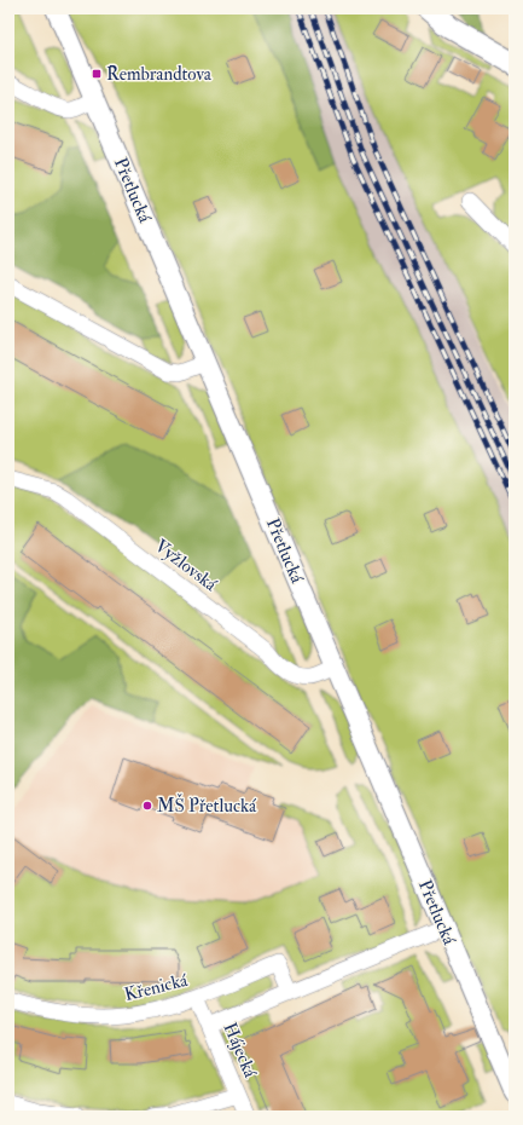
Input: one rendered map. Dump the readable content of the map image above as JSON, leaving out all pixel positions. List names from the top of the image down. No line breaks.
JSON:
{"streets":{"street":["Přetlucká","Vyžlovská","Křenická","Hájecká"]},"crossings":[["Přetlucká","Vyžlovská"],["Křenická","Hájecká"]],"places":{"transit":["Rembrandtova"],"other":["MŠ Přetlucká"]}}
